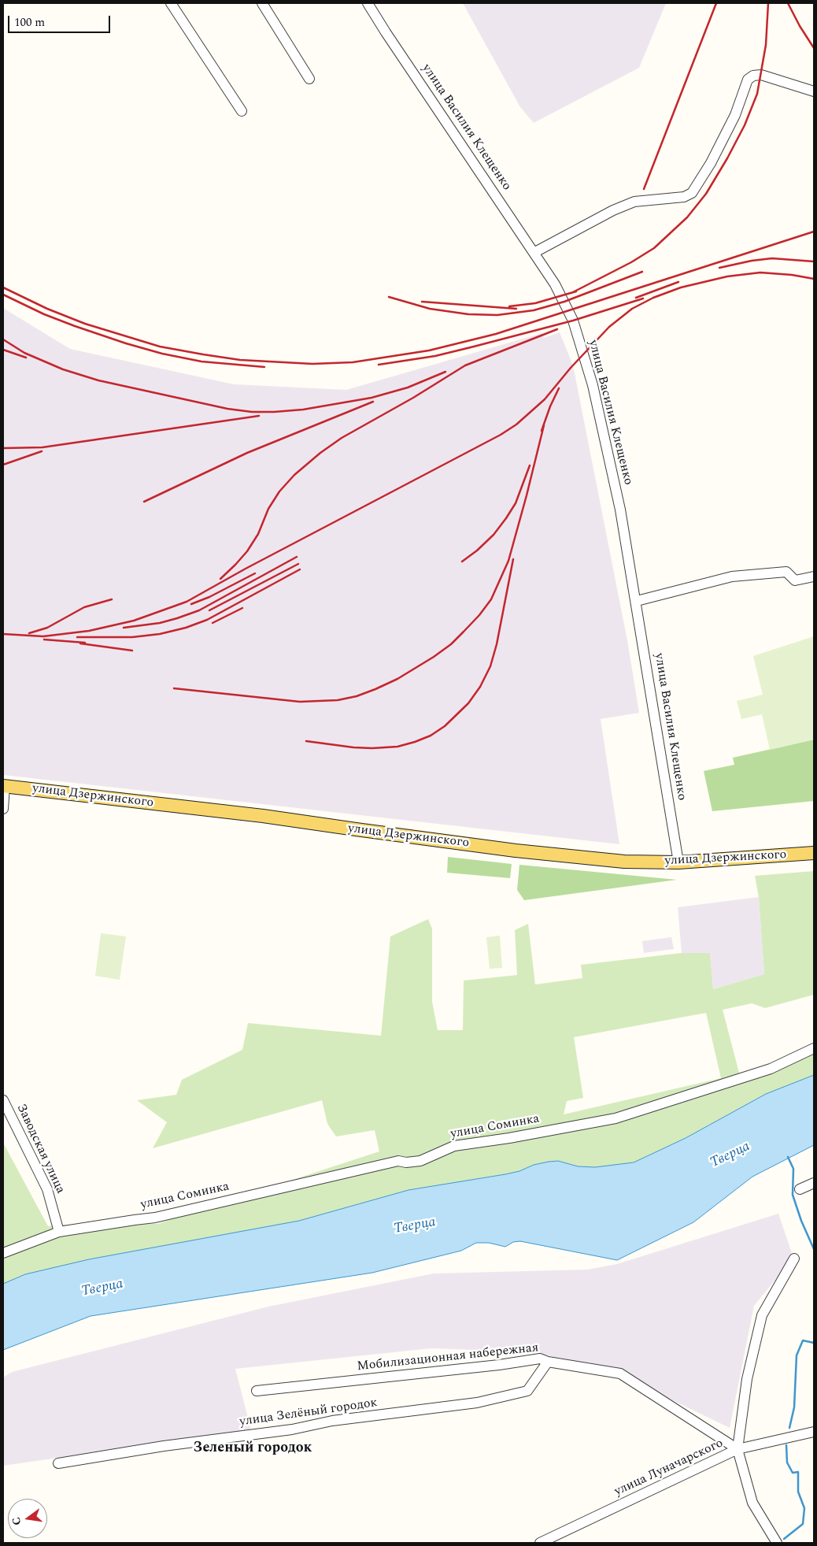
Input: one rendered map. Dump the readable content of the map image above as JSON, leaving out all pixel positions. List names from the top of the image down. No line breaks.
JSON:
{"streets":{"main road":["улица Дзержинского"],"street":["улица Василия Клещенко","улица Соминка","Заводская улица","Мобилизационная набережная","улица Зелёный городок","улица Луначарского"]},"crossings":[["улица Василия Клещенко","улица Дзержинского"],["улица Соминка","Заводская улица"],["Мобилизационная набережная","улица Зелёный городок"],["Мобилизационная набережная","улица Луначарского"]],"districts":["Зеленый городок"],"water":["Тверца"],"scale_bar":"100 m","north":"left"}
